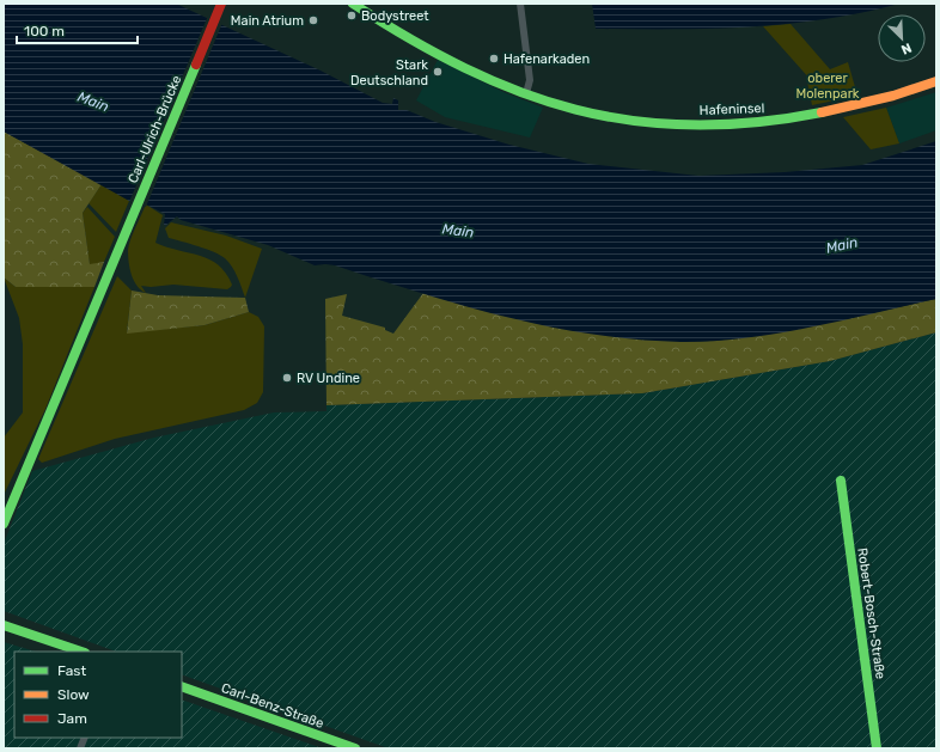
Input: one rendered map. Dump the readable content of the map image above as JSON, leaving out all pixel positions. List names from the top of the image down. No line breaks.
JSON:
{"streets":{"street":["Hafeninsel","Carl-Ulrich-Brücke","Robert-Bosch-Straße","Carl-Benz-Straße"]},"water":["Main"],"parks":["oberer Molenpark"],"places":["Bodystreet","Main Atrium","Hafenarkaden","Stark Deutschland","RV Undine"],"legend":["Fast","Slow","Jam"],"scale_bar":"100 m","north":"bottom right"}
